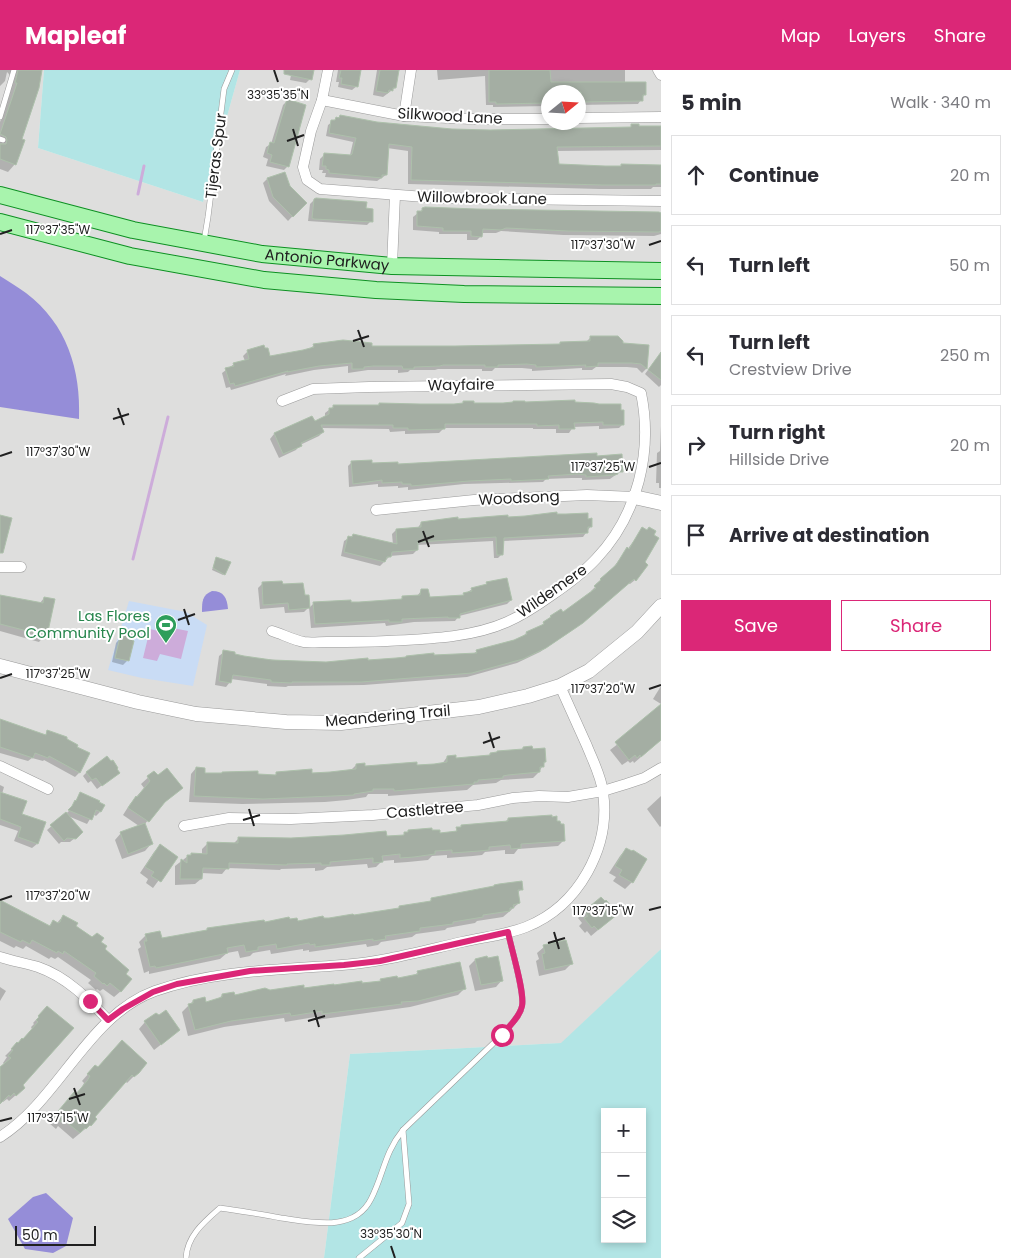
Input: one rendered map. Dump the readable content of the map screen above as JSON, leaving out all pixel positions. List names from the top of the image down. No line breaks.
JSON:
{"streets":{"main road":["Antonio Parkway"],"street":["Silkwood Lane","Willowbrook Lane","Wayfaire","Woodsong","Wildemere","Meandering Trail","Castletree"],"lane":["Tijeras Spur"]},"crossings":[["Silkwood Lane","Willowbrook Lane"],["Tijeras Spur","Antonio Parkway"],["Wayfaire","Wildemere"],["Woodsong","Wildemere"]],"places":{"sports":["Las Flores Community Pool"]},"scale_bar":"50 m","north":"right","page":{"header":"Mapleaf","nav":["Map","Layers","Share"],"heading":["5 min","Walk · 340 m"],"list":[["Continue","20 m"],["Turn left","50 m"],["Turn left","Crestview Drive","250 m"],["Turn right","Hillside Drive","20 m"],"Arrive at destination"],"buttons":["Save","Share"],"map_buttons":["+","−"],"scale":"50 m"},"coordinates":["33°35'35\"N","117°37'35\"W","117°37'30\"W","117°37'25\"W","117°37'20\"W","117°37'15\"W","33°35'30\"N"]}
